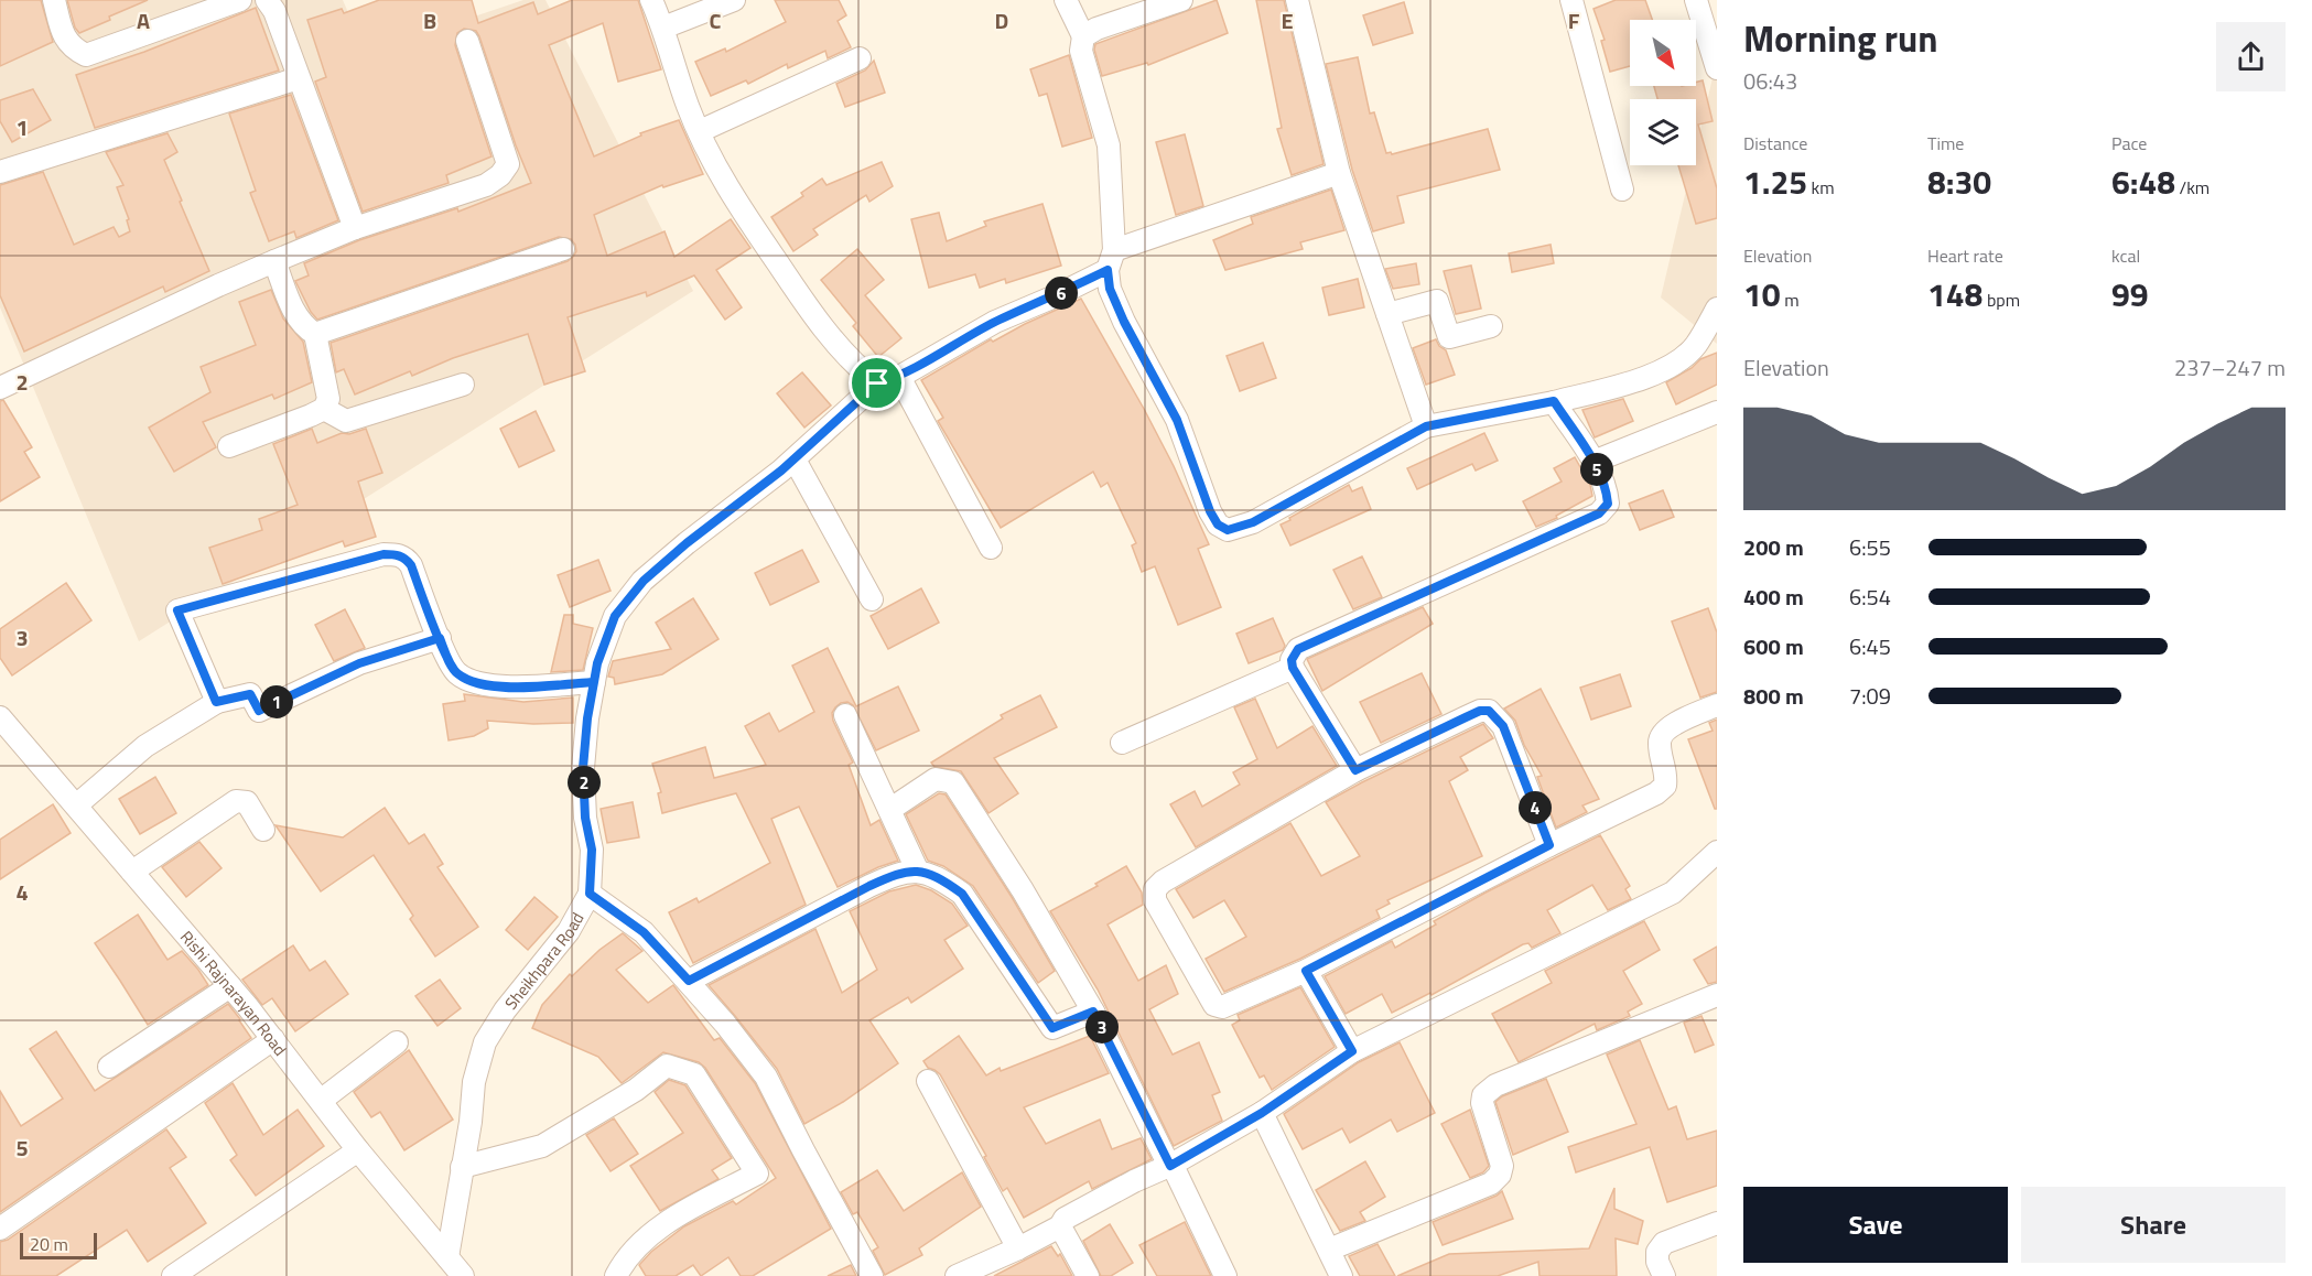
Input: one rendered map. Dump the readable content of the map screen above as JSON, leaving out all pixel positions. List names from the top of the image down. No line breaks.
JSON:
{"streets":{"street":["Sheikhpara Road","Rishi Rajnarayan Road"]},"crossings":[["Sheikhpara Road","Rishi Rajnarayan Road"]],"scale_bar":"20 m","north":"bottom right","page":{"heading":["Morning run","06:43"],"stats":[["Distance","1.25 km"],["Time","8:30"],["Pace","6:48 /km"],["Elevation","10 m"],["Heart rate","148 bpm"],["kcal","99"]],"pins":["6","5","1","2","4","3"],"chart":["Elevation","237–247 m"],"list":[{"name":"200 m","note":"6:55"},{"name":"400 m","note":"6:54"},{"name":"600 m","note":"6:45"},{"name":"800 m","note":"7:09"}],"buttons":["Save","Share"],"scale":"20 m"},"grid":{"columns":["A","B","C","D","E","F"],"rows":["1","2","3","4","5"]}}
